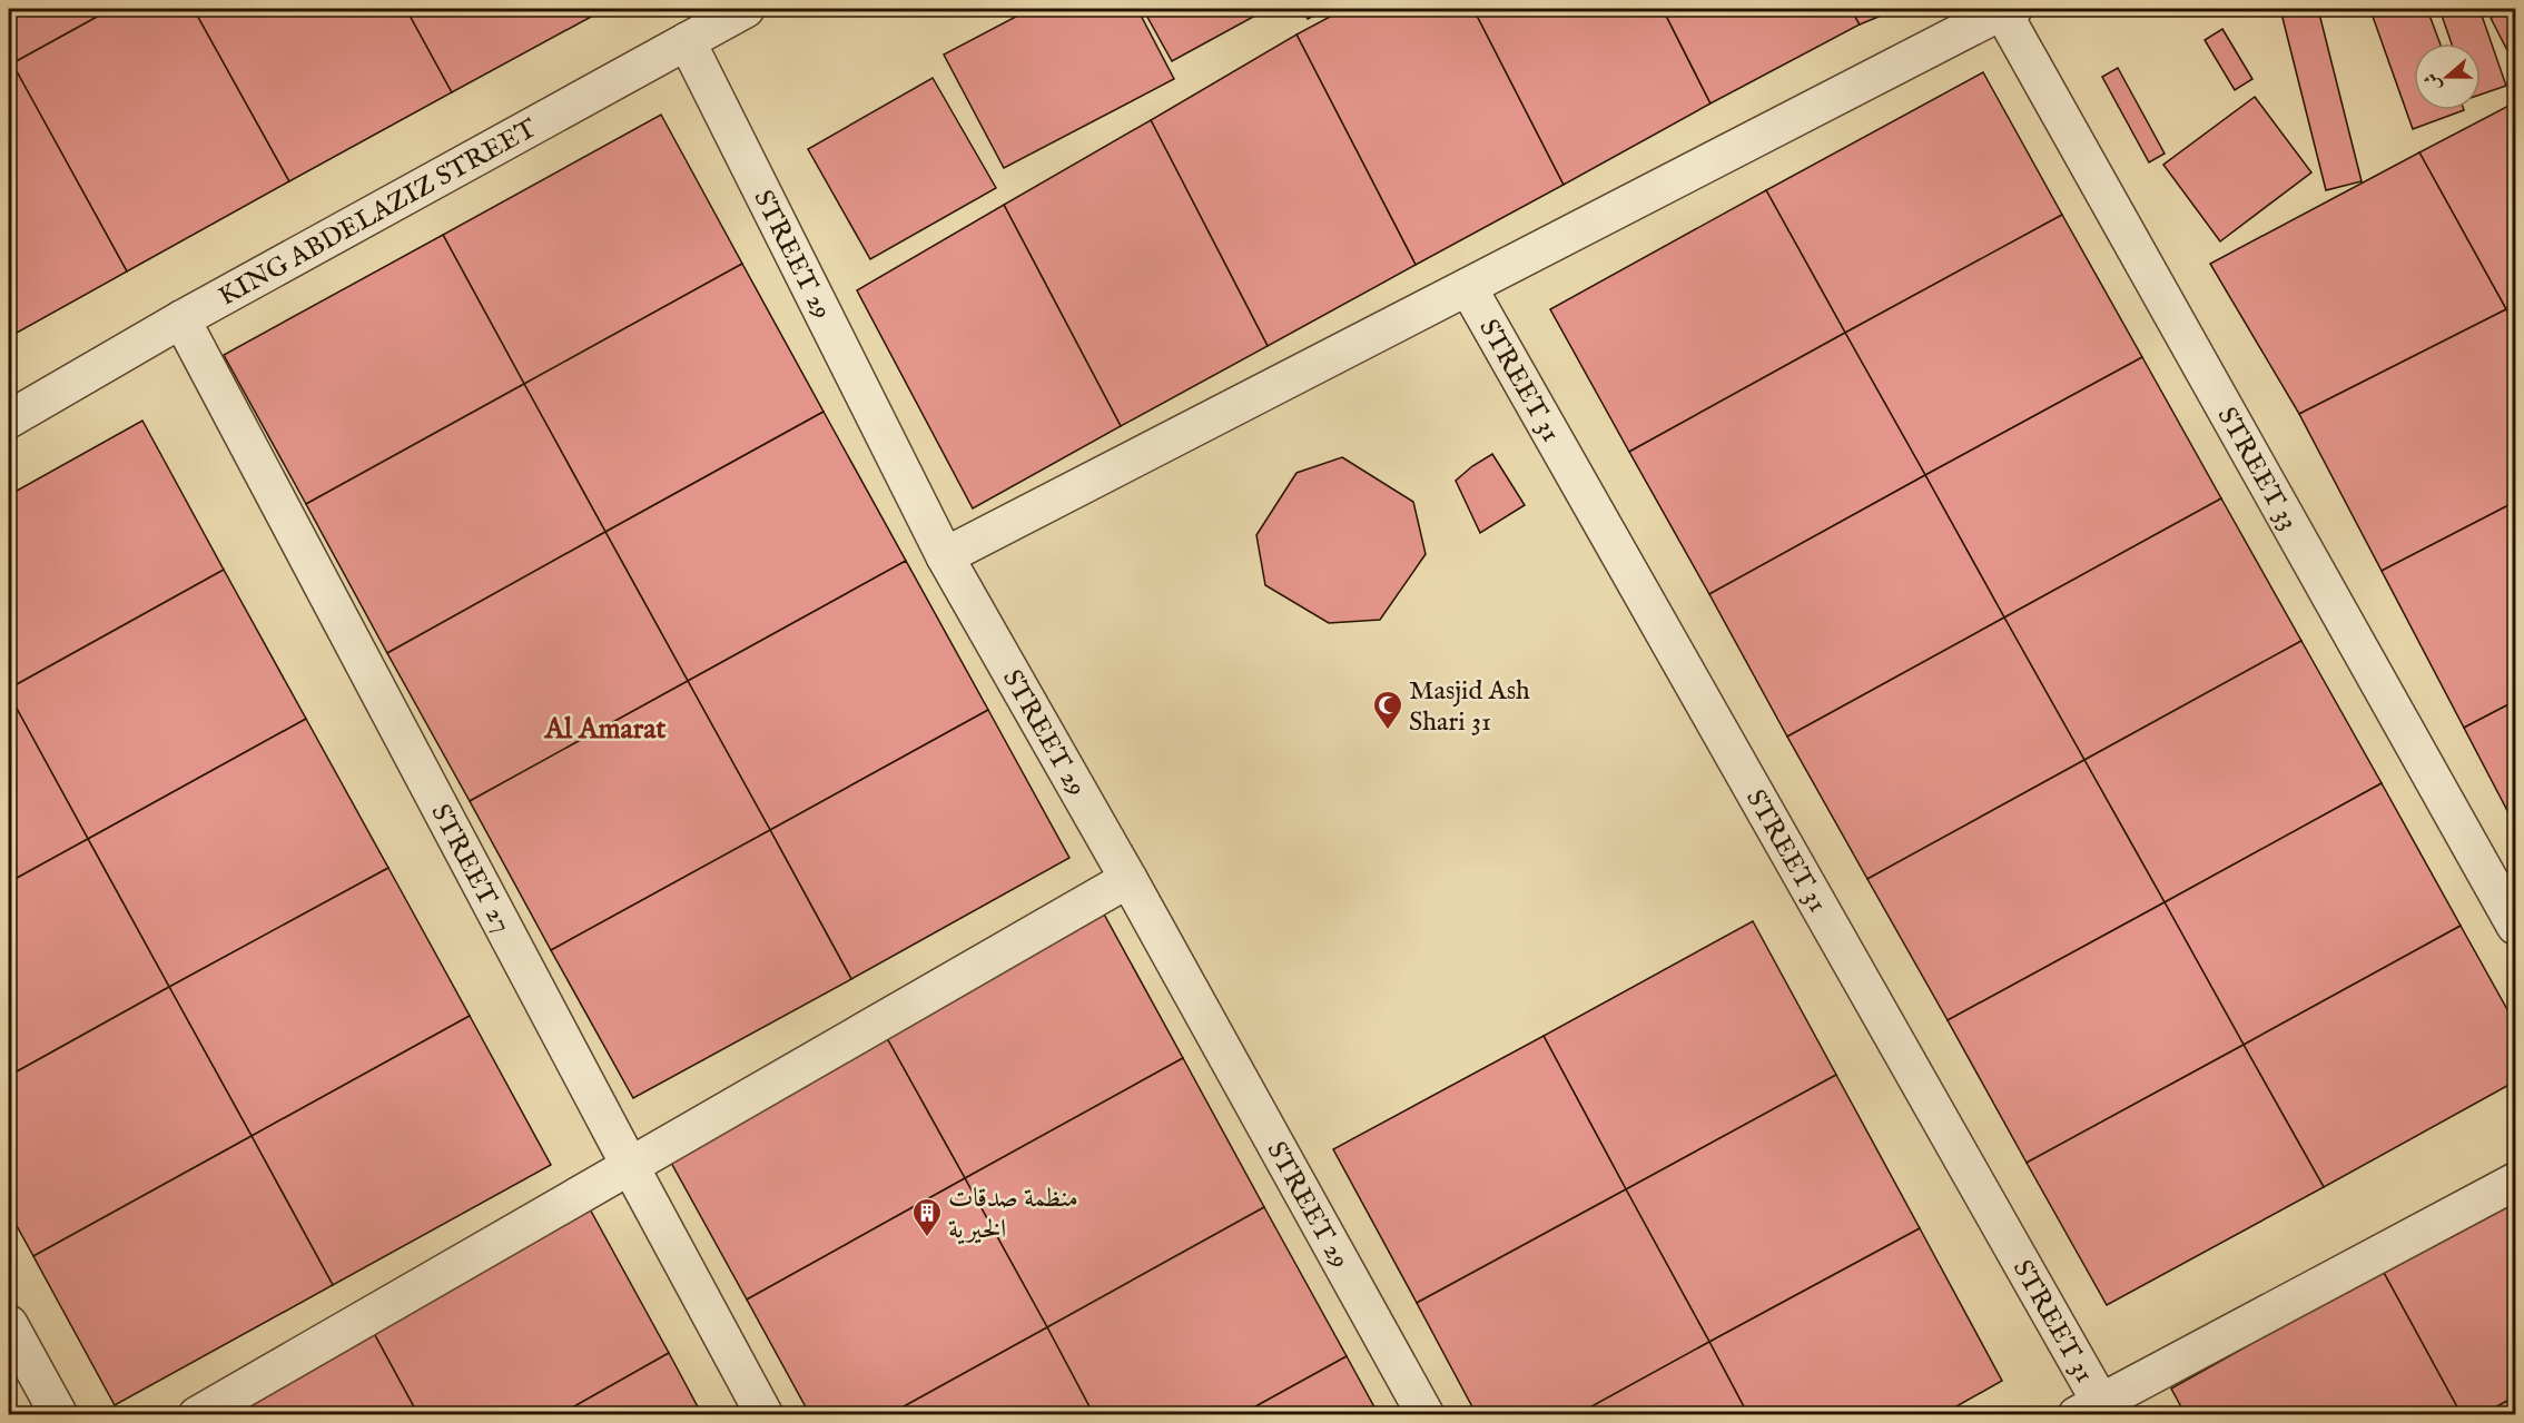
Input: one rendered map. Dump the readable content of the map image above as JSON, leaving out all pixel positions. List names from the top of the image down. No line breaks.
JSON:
{"streets":{"street":["KING ABDELAZIZ STREET","STREET 29","STREET 31","STREET 33","STREET 27"]},"crossings":[["KING ABDELAZIZ STREET","STREET 29"],["KING ABDELAZIZ STREET","STREET 27"]],"districts":["Al Amarat"],"places":{"mosque":["Masjid Ash Shari 31"],"building":["منظمة صدقات الخيرية"]},"north":"left"}
